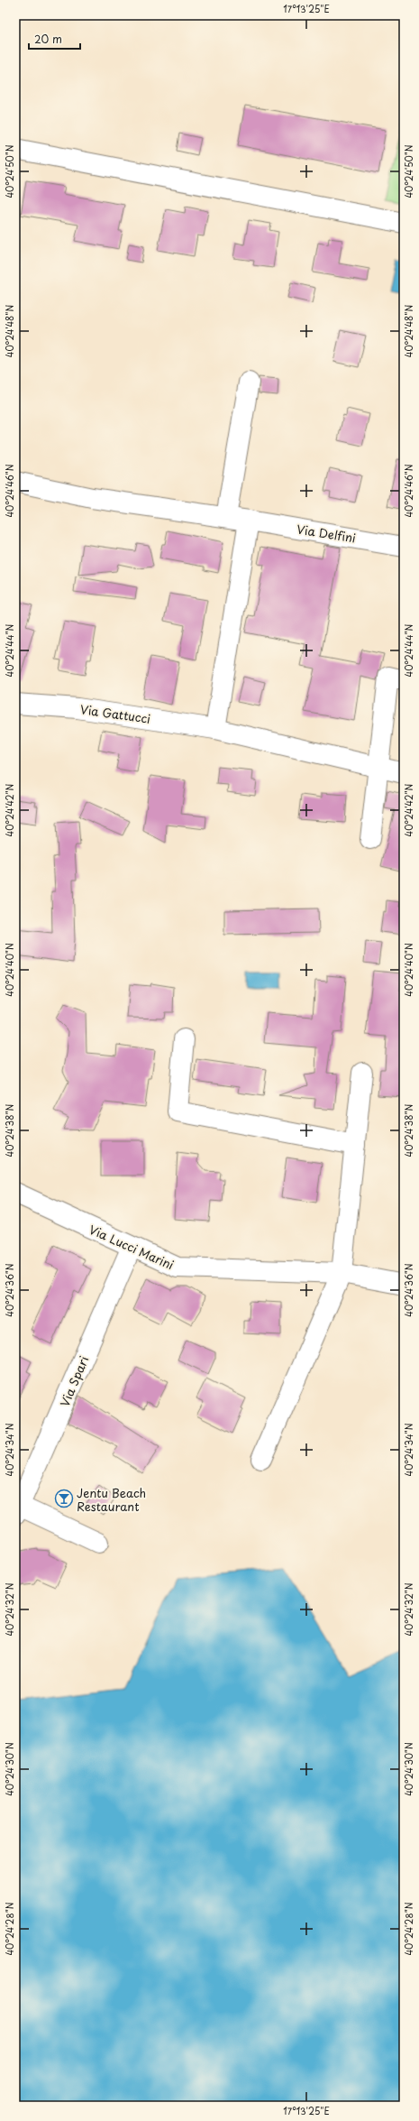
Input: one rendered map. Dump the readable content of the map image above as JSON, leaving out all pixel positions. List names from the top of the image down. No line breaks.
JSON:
{"streets":{"street":["Via Delfini","Via Gattucci","Via Lucci Marini","Via Spari"]},"crossings":[["Via Lucci Marini","Via Spari"]],"places":{"bar":["Jentu Beach Restaurant"]},"scale_bar":"20 m","coordinates":["17°13'25\"E","40°24'50\"N","40°24'48\"N","40°24'46\"N","40°24'44\"N","40°24'42\"N","40°24'40\"N","40°24'38\"N","40°24'36\"N","40°24'34\"N","40°24'32\"N","40°24'30\"N","40°24'28\"N"]}
